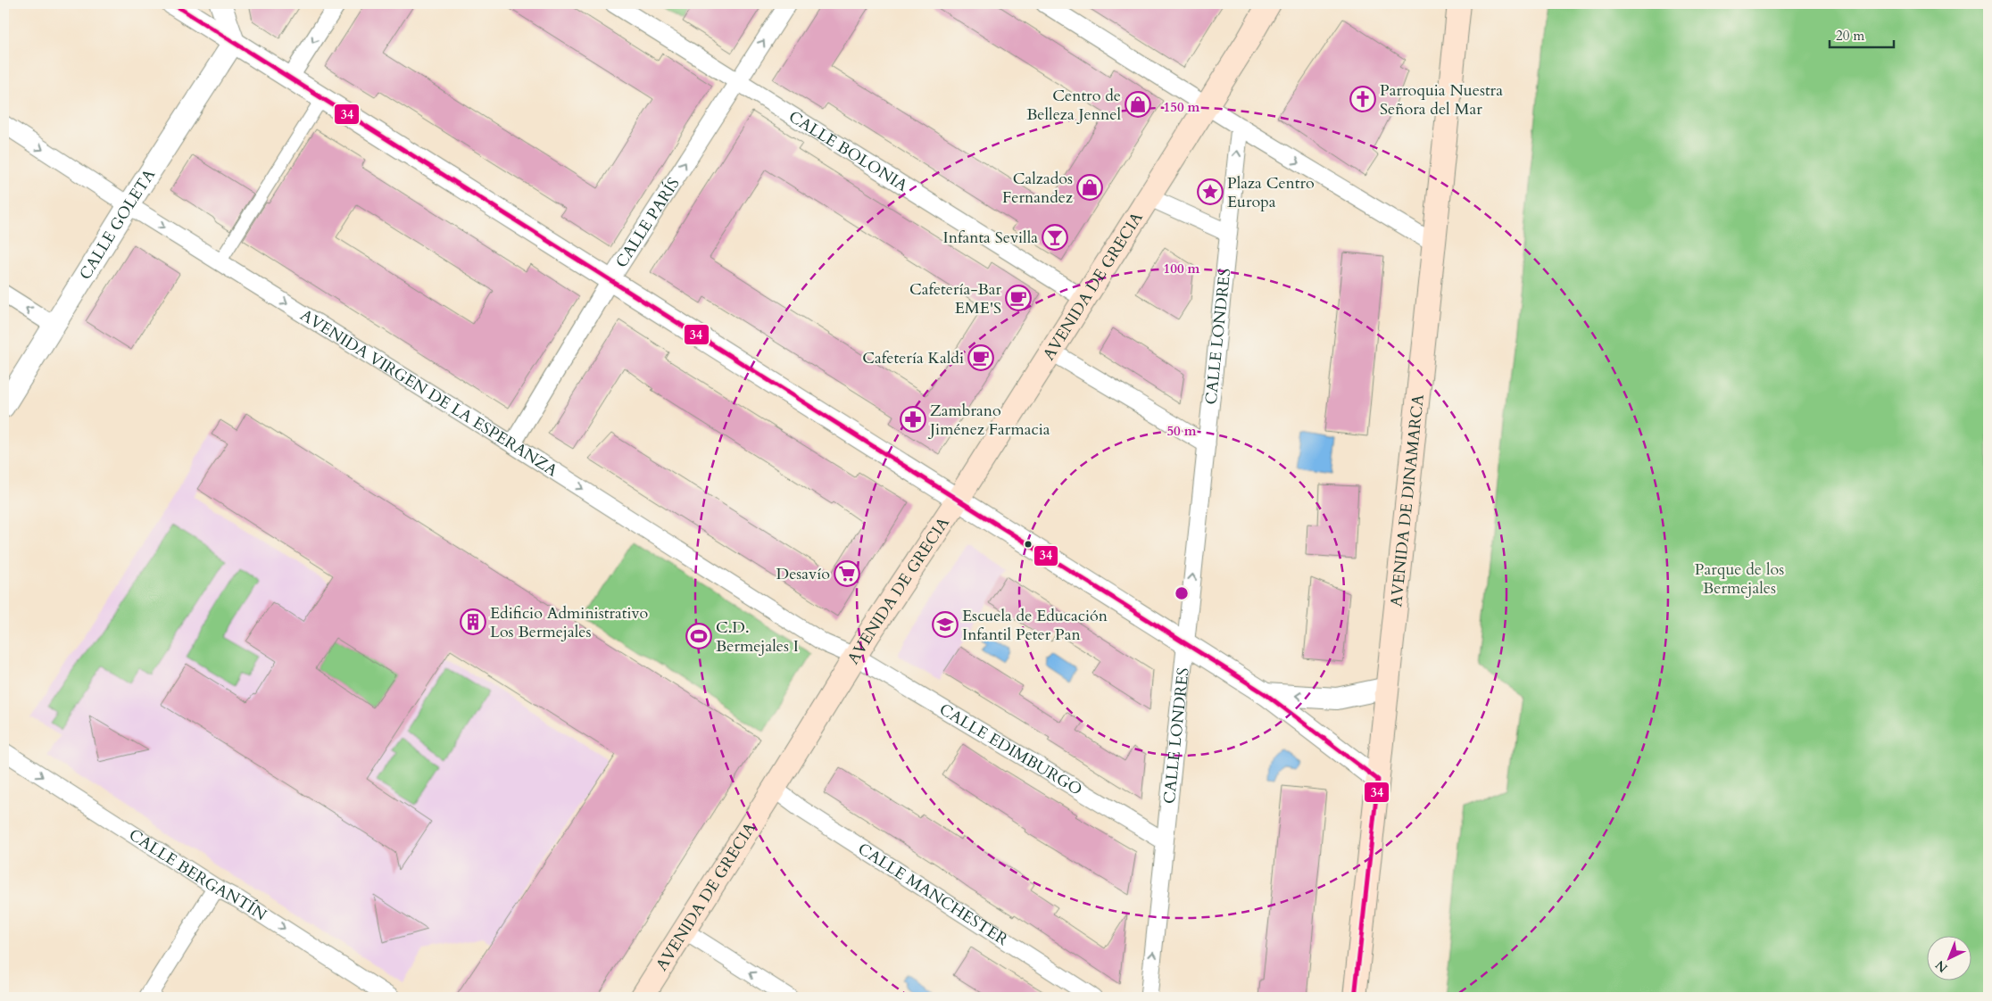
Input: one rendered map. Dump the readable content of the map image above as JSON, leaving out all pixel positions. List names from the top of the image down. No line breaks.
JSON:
{"streets":{"main road":["AVENIDA DE GRECIA","AVENIDA DE DINAMARCA"],"street":["CALLE BOLONIA","CALLE PARÍS","CALLE GOLETA","CALLE LONDRES","AVENIDA VIRGEN DE LA ESPERANZA","CALLE EDIMBURGO","CALLE BERGANTÍN","CALLE MANCHESTER"]},"crossings":[["CALLE BOLONIA","CALLE PARÍS"],["CALLE BOLONIA","AVENIDA DE GRECIA"],["CALLE PARÍS","AVENIDA VIRGEN DE LA ESPERANZA"],["CALLE GOLETA","AVENIDA VIRGEN DE LA ESPERANZA"],["AVENIDA DE GRECIA","AVENIDA VIRGEN DE LA ESPERANZA"],["AVENIDA DE GRECIA","CALLE EDIMBURGO"],["AVENIDA DE GRECIA","CALLE MANCHESTER"],["CALLE LONDRES","CALLE EDIMBURGO"],["AVENIDA VIRGEN DE LA ESPERANZA","CALLE EDIMBURGO"]],"one_way":["CALLE PARÍS","CALLE LONDRES","AVENIDA VIRGEN DE LA ESPERANZA","CALLE BERGANTÍN"],"parks":["Parque de los Bermejales"],"places":{"church":["Parroquia Nuestra Señora del Mar"],"shop":["Centro de Belleza Jennel","Calzados Fernandez"],"place":["Plaza Centro Europa"],"bar":["Infanta Sevilla"],"cafe":["Cafetería-Bar EME'S","Cafetería Kaldi"],"pharmacy":["Zambrano Jiménez Farmacia"],"supermarket":["Desavío"],"building":["Edificio Administrativo Los Bermejales"],"school or university":["Escuela de Educación Infantil Peter Pan"],"sports":["C.D. Bermejales I"]},"lines":["transit line 34"],"scale_bar":"20 m","north":"bottom left","rings":["150 m","100 m","50 m"]}
